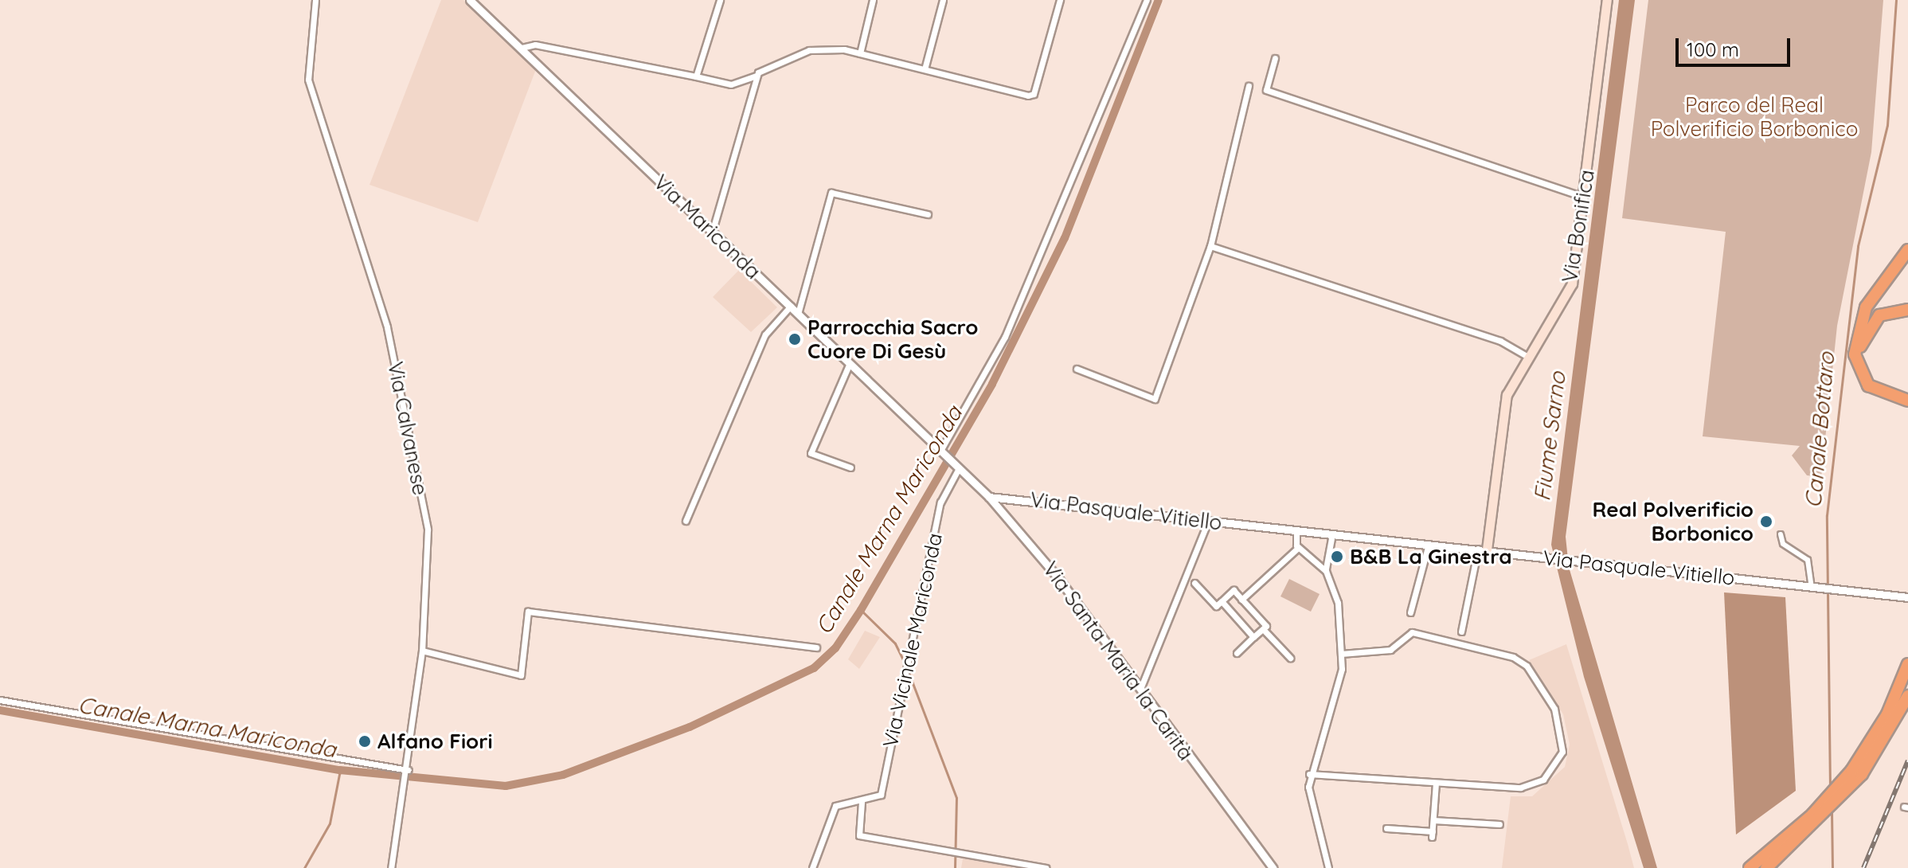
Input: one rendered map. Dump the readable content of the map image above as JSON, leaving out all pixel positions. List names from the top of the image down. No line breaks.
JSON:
{"streets":{"main road":["Via Bonifica"],"street":["Via Mariconda","Via Calvanese","Via Pasquale Vitiello","Via Vicinale Mariconda","Via Santa Maria la Carità"]},"crossings":[["Via Bonifica","Via Pasquale Vitiello"],["Via Mariconda","Via Vicinale Mariconda"],["Via Mariconda","Via Santa Maria la Carità"],["Via Pasquale Vitiello","Via Santa Maria la Carità"],["Via Vicinale Mariconda","Via Santa Maria la Carità"]],"water":["Canale Bottaro","Fiume Sarno","Canale Marna Mariconda"],"parks":["Parco del Real Polverificio Borbonico"],"places":["Parrocchia Sacro Cuore Di Gesù","Real Polverificio Borbonico","B&B La Ginestra","Alfano Fiori"],"scale_bar":"100 m"}
